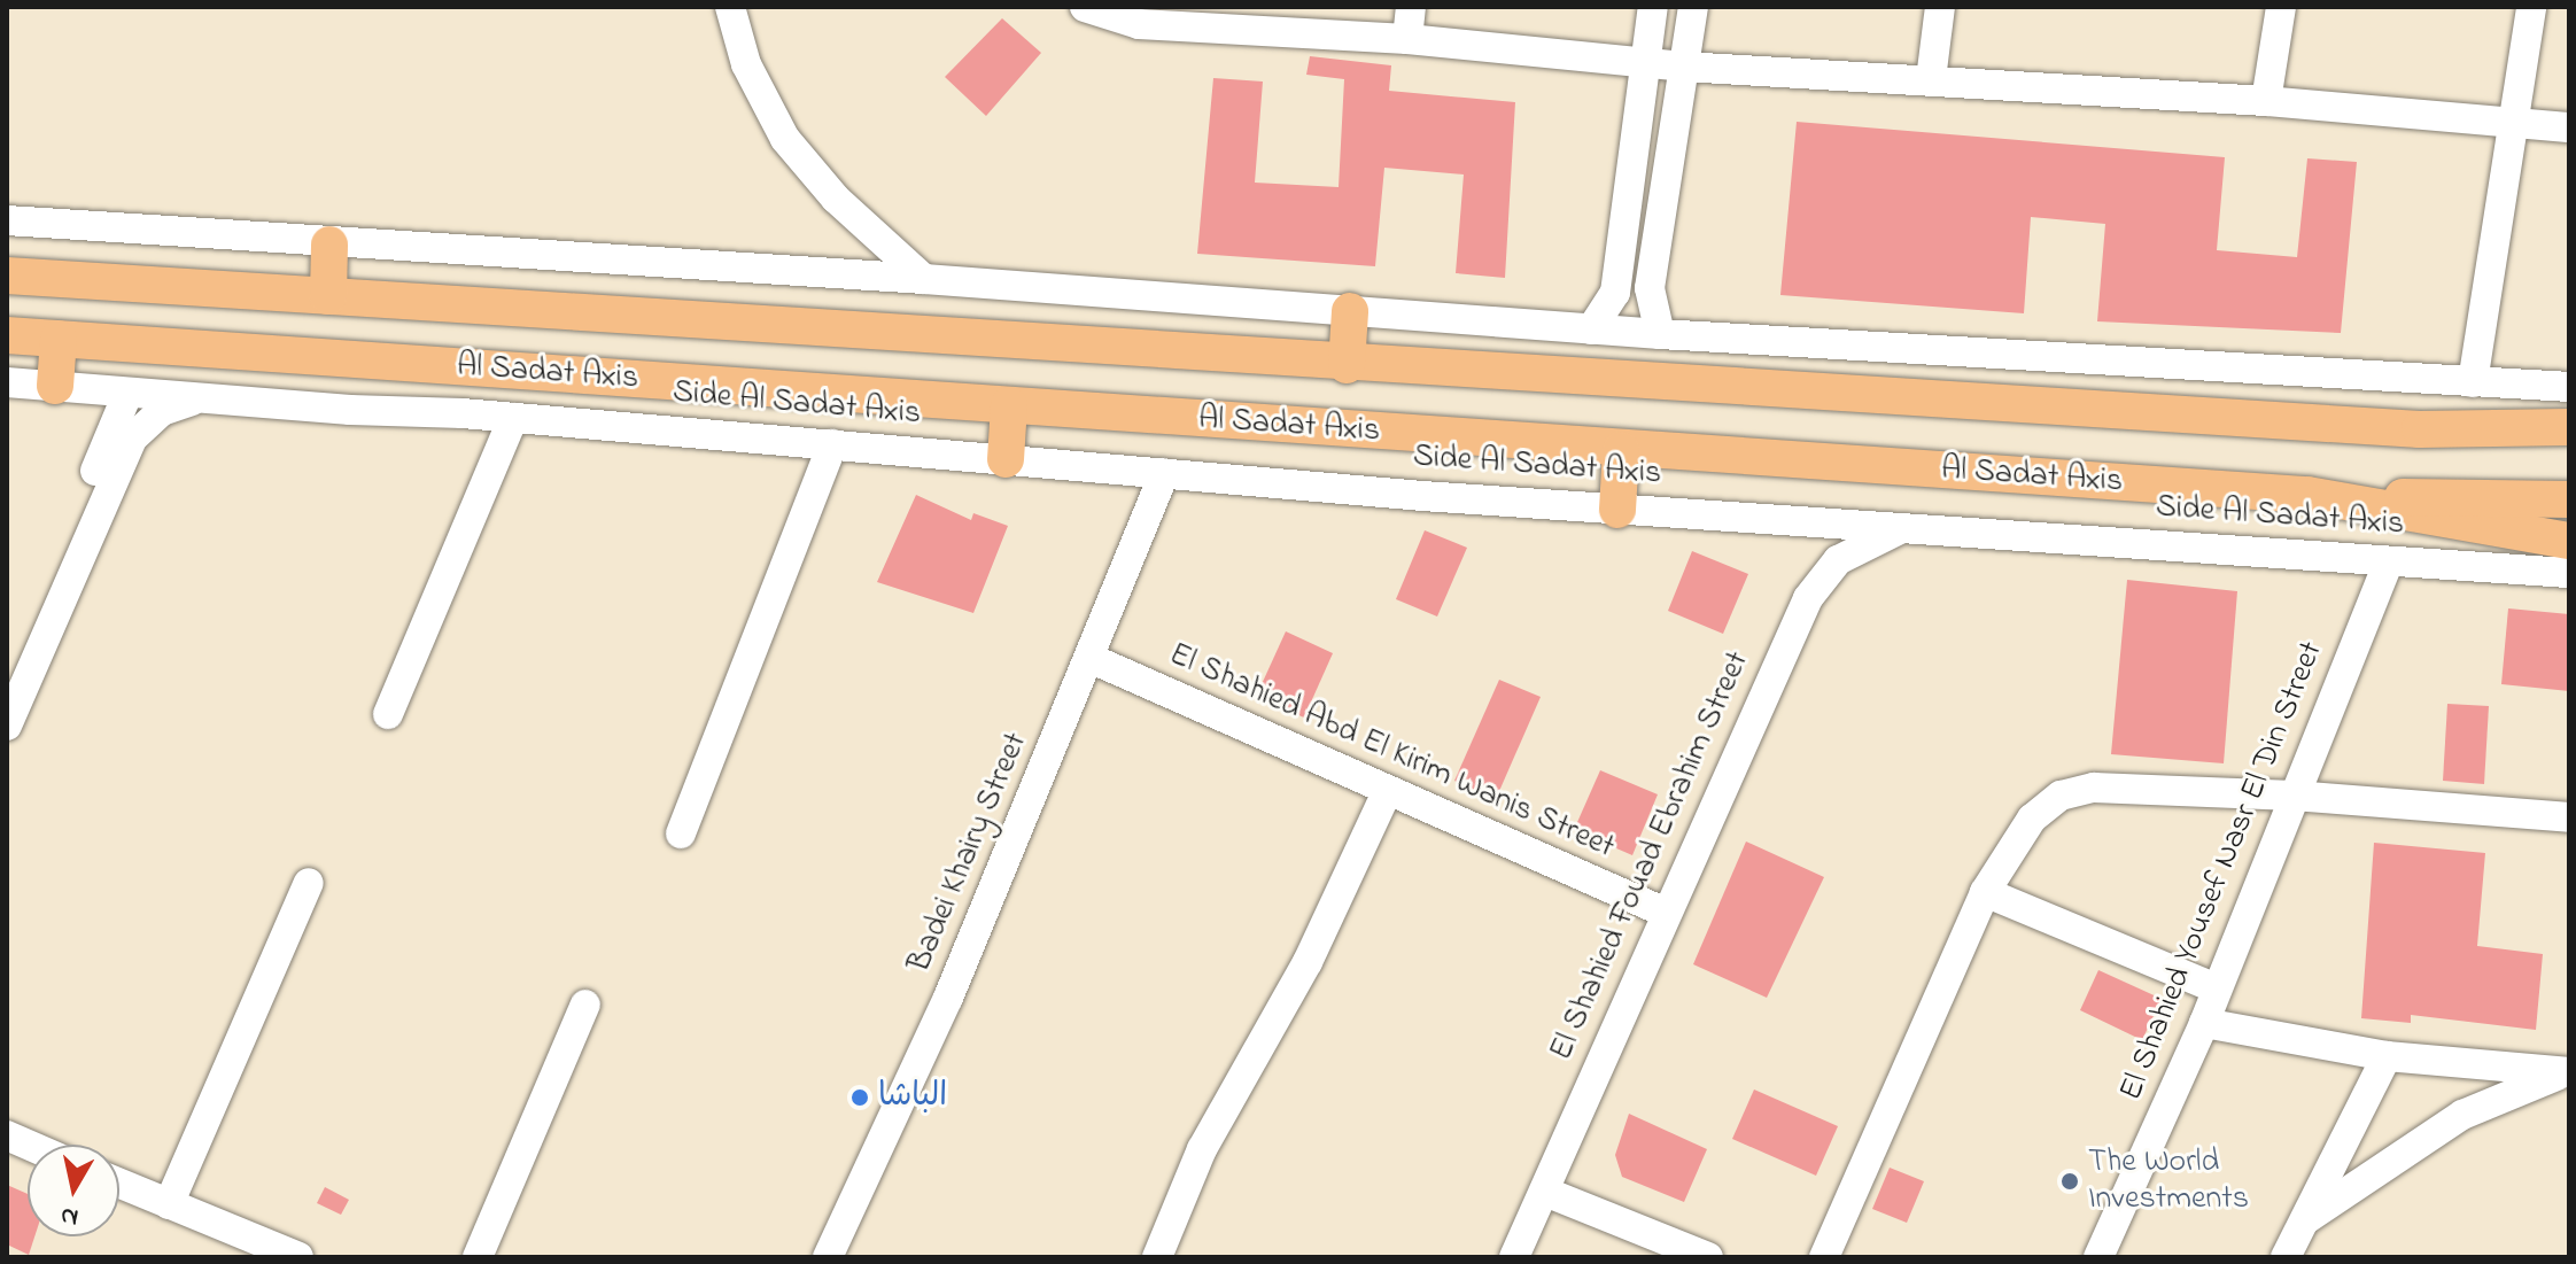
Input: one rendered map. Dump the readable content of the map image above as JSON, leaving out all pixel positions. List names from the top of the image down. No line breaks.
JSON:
{"streets":{"main road":["Al Sadat Axis"],"street":["Side Al Sadat Axis","El Shahied Abd El Kirim Wanis Street","Badei Khairy Street","El Shahied Fouad Ebrahim Street","El Shahied Yousef Nasr El Din Street"]},"crossings":[["Side Al Sadat Axis","Badei Khairy Street"],["Side Al Sadat Axis","El Shahied Fouad Ebrahim Street"],["Side Al Sadat Axis","El Shahied Yousef Nasr El Din Street"],["El Shahied Abd El Kirim Wanis Street","Badei Khairy Street"],["El Shahied Abd El Kirim Wanis Street","El Shahied Fouad Ebrahim Street"]],"places":["الباشا","The World Investments"],"north":"bottom"}
